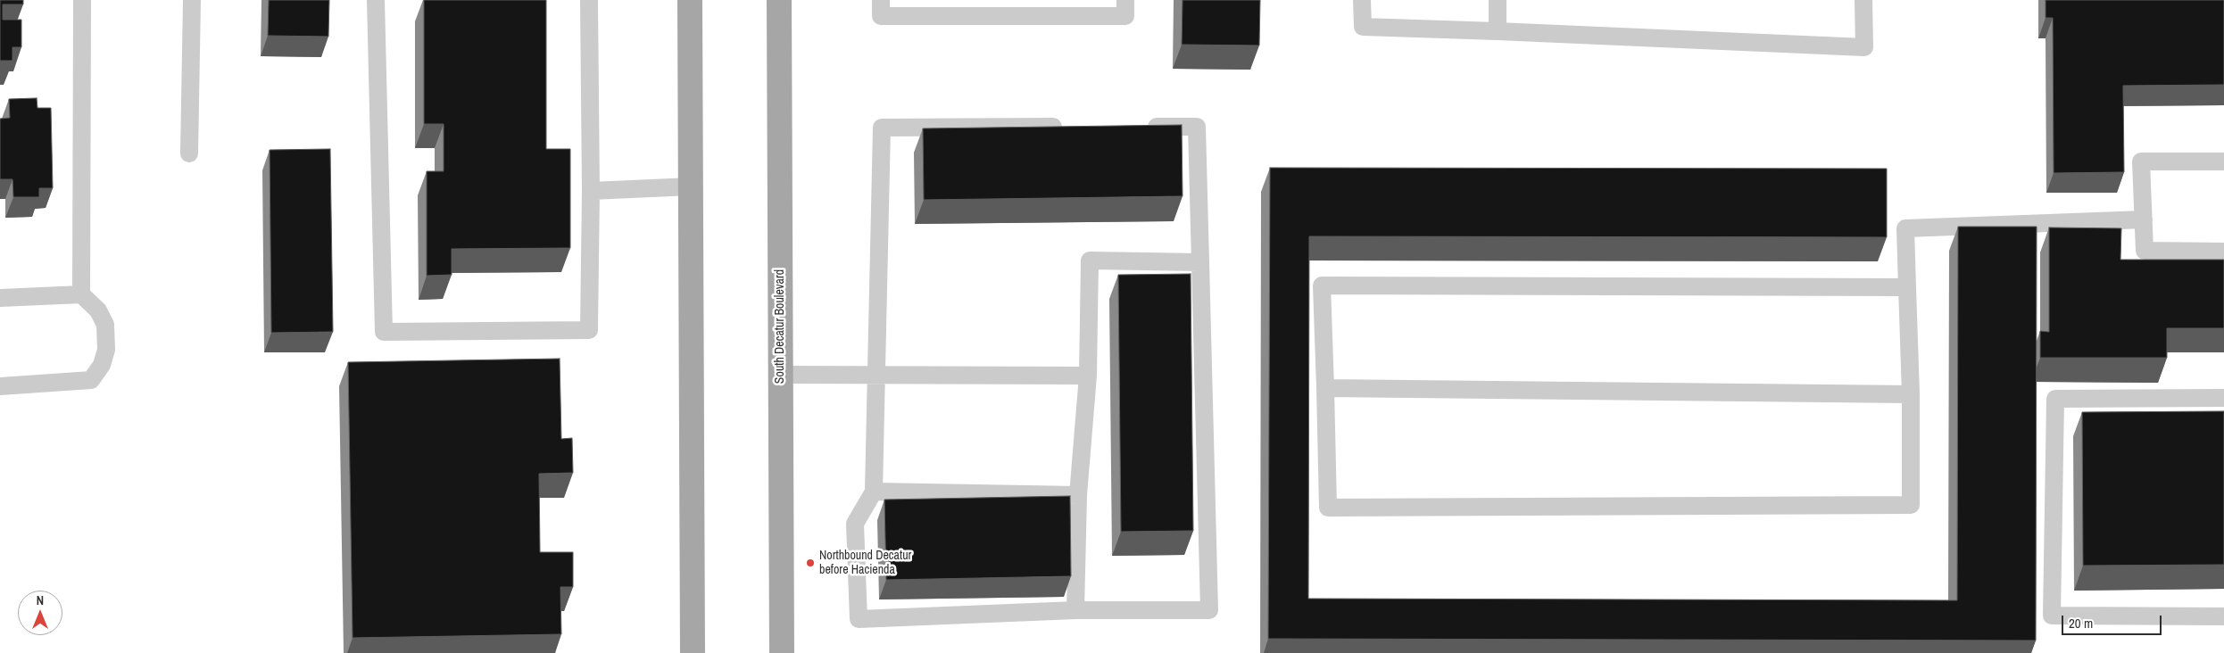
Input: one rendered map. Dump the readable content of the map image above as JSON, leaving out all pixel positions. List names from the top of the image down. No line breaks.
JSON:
{"streets":{"main road":["South Decatur Boulevard"]},"places":["Northbound Decatur before Hacienda"],"scale_bar":"20 m","north":"top"}
